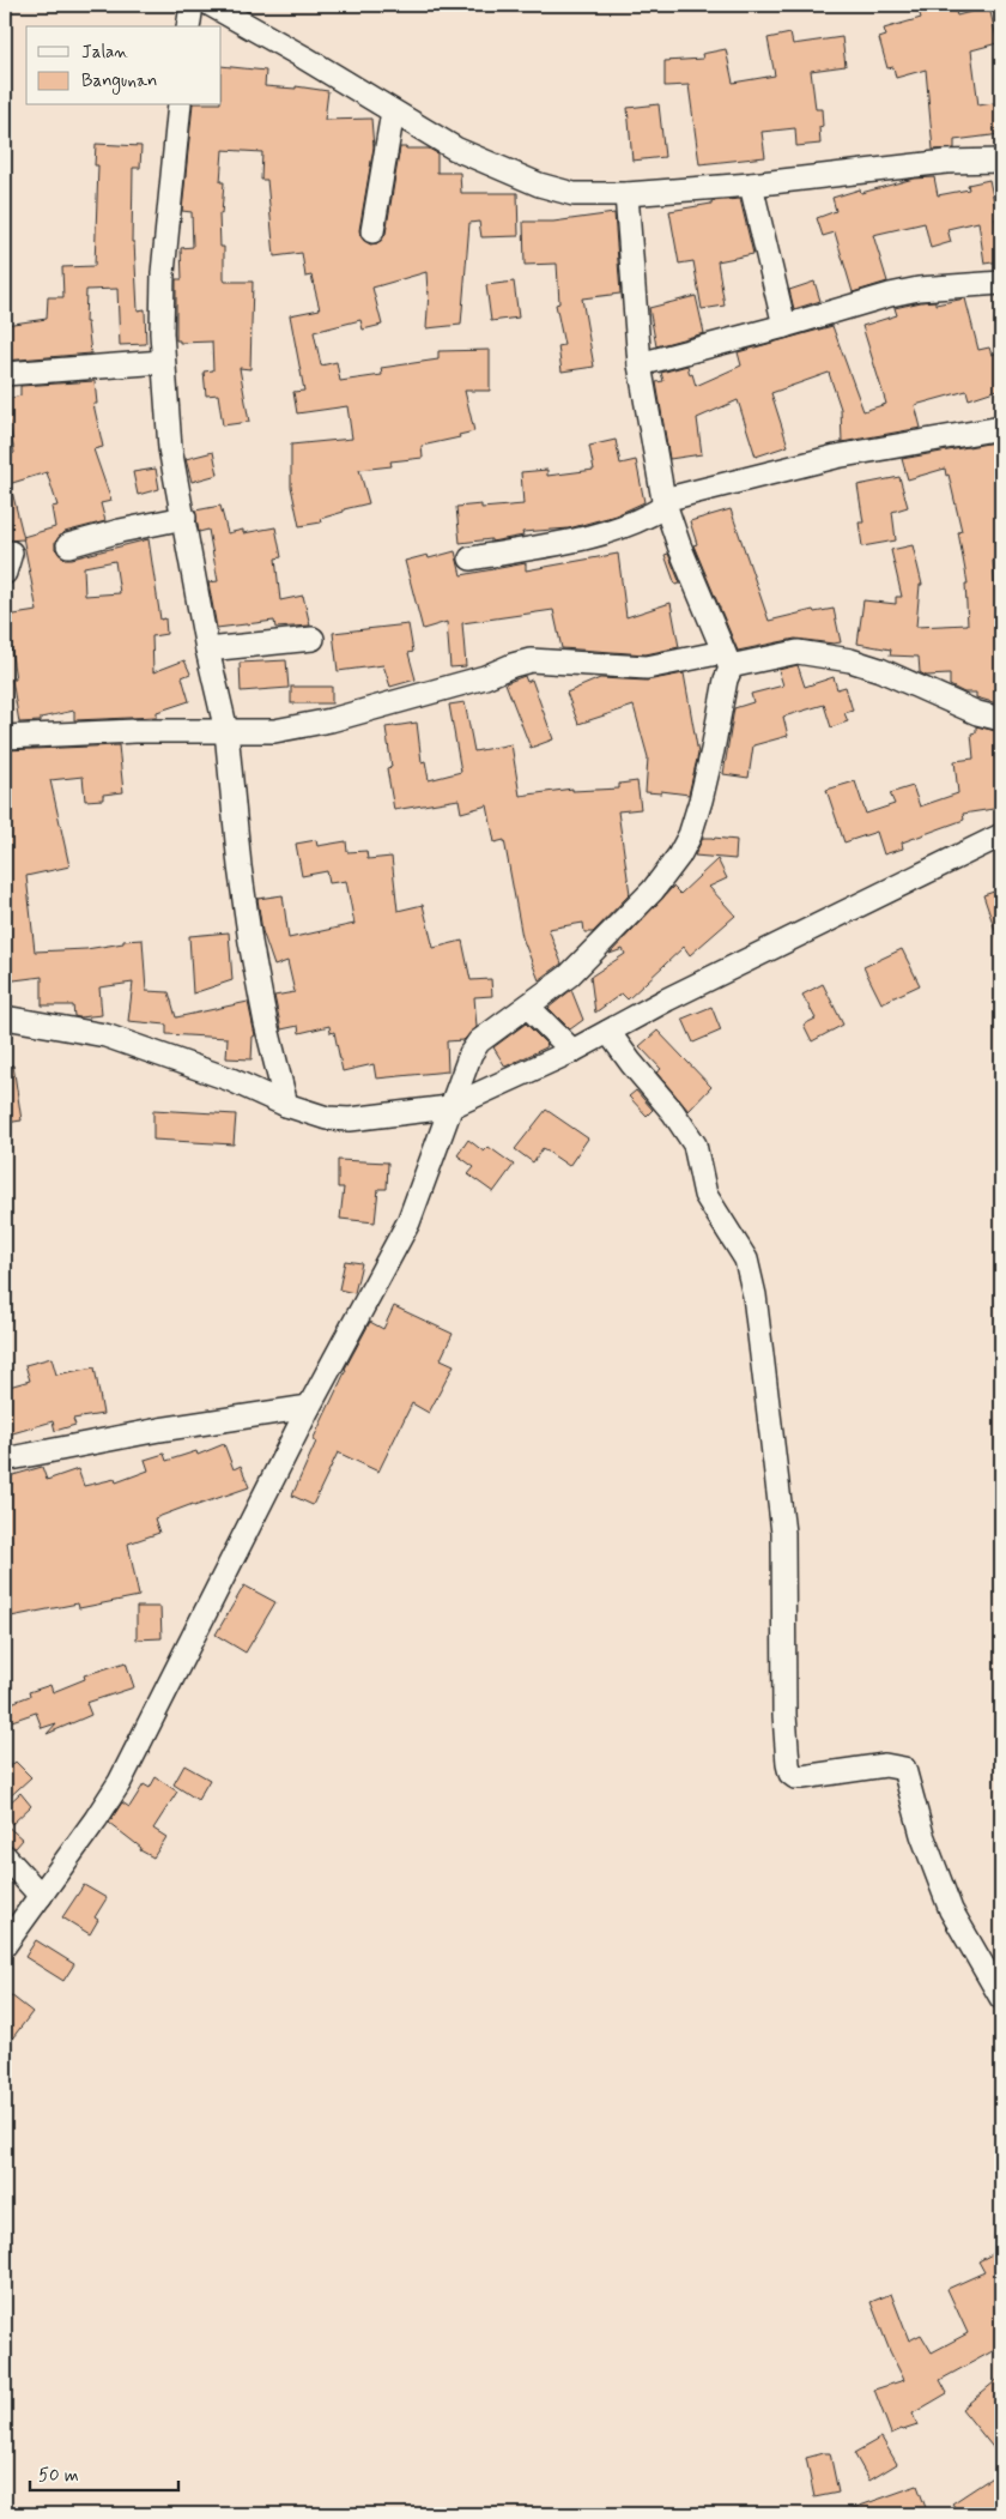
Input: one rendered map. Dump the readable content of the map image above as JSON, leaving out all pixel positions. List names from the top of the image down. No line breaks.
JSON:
{"legend":["Jalan","Bangunan"],"scale_bar":"50 m"}
